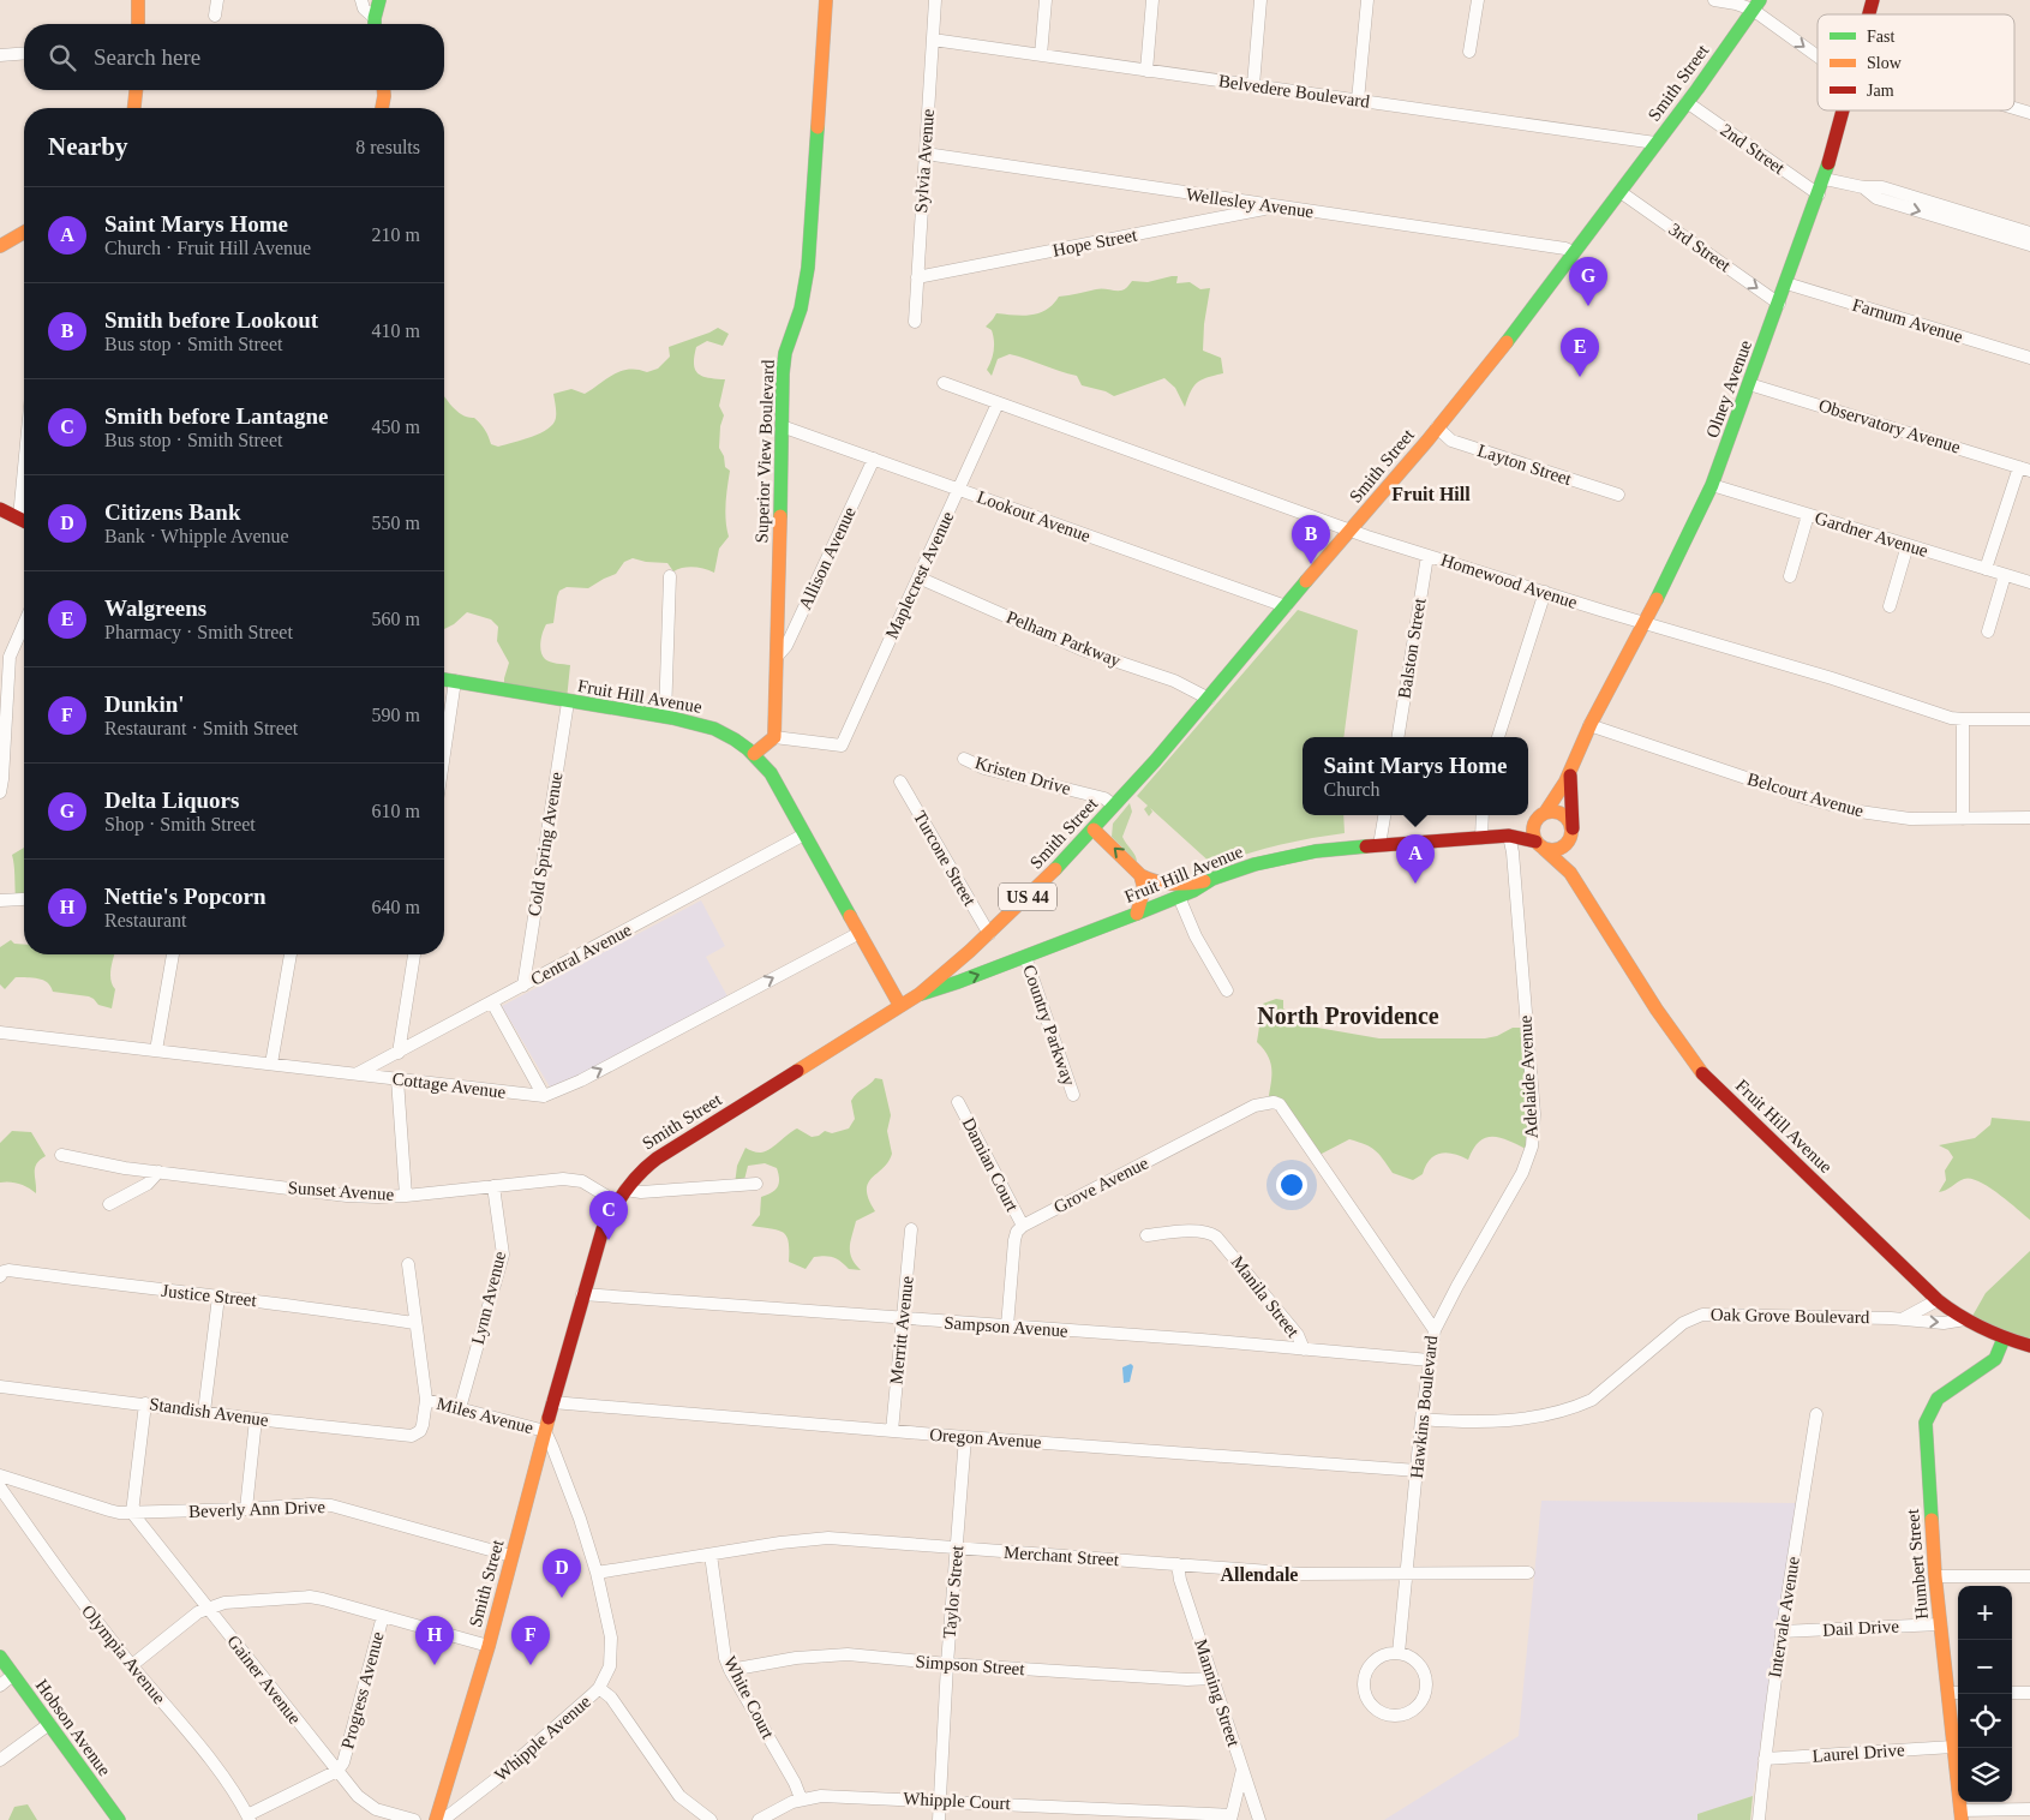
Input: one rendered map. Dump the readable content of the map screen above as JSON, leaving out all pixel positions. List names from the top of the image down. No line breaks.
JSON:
{"streets":{"main road":["Smith Street","Olney Avenue","Superior View Boulevard","Fruit Hill Avenue","US 44","Humbert Street","Hobson Avenue"],"street":["Belvedere Boulevard","2nd Street","Sylvia Avenue","Wellesley Avenue","Hope Street","3rd Street","Farnum Avenue","Observatory Avenue","Layton Street","Lookout Avenue","Gardner Avenue","Allison Avenue","Maplecrest Avenue","Homewood Avenue","Pelham Parkway","Balston Street","Kristen Drive","Belcourt Avenue","Cold Spring Avenue","Turcone Street","Central Avenue","Country Parkway","Adelaide Avenue","Cottage Avenue","Damian Court","Grove Avenue","Sunset Avenue","Justice Street","Manila Street","Lynn Avenue","Oak Grove Boulevard","Sampson Avenue","Merritt Avenue","Hawkins Boulevard","Standish Avenue","Miles Avenue","Oregon Avenue","Beverly Ann Drive","Merchant Street","Taylor Street","Intervale Avenue","Dail Drive","Olympia Avenue","Simpson Street","Gainer Avenue","Progress Avenue","Manning Street","White Court","Whipple Avenue","Laurel Drive","Whipple Court"]},"crossings":[["Smith Street","Belvedere Boulevard"],["Smith Street","2nd Street"],["Smith Street","Wellesley Avenue"],["Smith Street","3rd Street"],["Smith Street","Layton Street"],["Smith Street","Lookout Avenue"],["Smith Street","Homewood Avenue"],["Smith Street","Pelham Parkway"],["Smith Street","Fruit Hill Avenue"],["Smith Street","Kristen Drive"],["Smith Street","Turcone Street"],["Smith Street","Sunset Avenue"],["Smith Street","Sampson Avenue"],["Smith Street","Miles Avenue"],["Smith Street","Oregon Avenue"],["Smith Street","Beverly Ann Drive"],["Smith Street","Whipple Avenue"],["Belvedere Boulevard","Sylvia Avenue"],["2nd Street","Olney Avenue"],["Sylvia Avenue","Wellesley Avenue"],["Sylvia Avenue","Hope Street"],["Wellesley Avenue","Hope Street"],["3rd Street","Olney Avenue"],["Farnum Avenue","Olney Avenue"],["Olney Avenue","Observatory Avenue"],["Olney Avenue","Gardner Avenue"],["Olney Avenue","Homewood Avenue"],["Olney Avenue","Fruit Hill Avenue"],["Olney Avenue","Belcourt Avenue"],["Superior View Boulevard","Lookout Avenue"],["Superior View Boulevard","Allison Avenue"],["Superior View Boulevard","Maplecrest Avenue"],["Lookout Avenue","Allison Avenue"],["Lookout Avenue","Maplecrest Avenue"],["Maplecrest Avenue","Homewood Avenue"],["Maplecrest Avenue","Pelham Parkway"],["Homewood Avenue","Balston Street"],["Fruit Hill Avenue","Cold Spring Avenue"],["Fruit Hill Avenue","Central Avenue"],["Fruit Hill Avenue","Country Parkway"],["Fruit Hill Avenue","Adelaide Avenue"],["Fruit Hill Avenue","Cottage Avenue"],["Fruit Hill Avenue","Oak Grove Boulevard"],["Fruit Hill Avenue","Humbert Street"],["Cold Spring Avenue","Central Avenue"],["Central Avenue","Cottage Avenue"],["Adelaide Avenue","Hawkins Boulevard"],["Damian Court","Grove Avenue"],["Grove Avenue","Hawkins Boulevard"],["Sunset Avenue","Lynn Avenue"],["Manila Street","Sampson Avenue"],["Lynn Avenue","Miles Avenue"],["Oak Grove Boulevard","Hawkins Boulevard"],["Sampson Avenue","Merritt Avenue"],["Sampson Avenue","Hawkins Boulevard"],["Merritt Avenue","Oregon Avenue"],["Hawkins Boulevard","Oregon Avenue"],["Hawkins Boulevard","Merchant Street"],["Standish Avenue","Miles Avenue"],["Miles Avenue","Whipple Avenue"],["Oregon Avenue","Taylor Street"],["Beverly Ann Drive","Gainer Avenue"],["Merchant Street","Taylor Street"],["Merchant Street","Manning Street"],["Merchant Street","White Court"],["Merchant Street","Whipple Avenue"],["Humbert Street","Dail Drive"],["Humbert Street","Laurel Drive"],["Taylor Street","Simpson Street"],["Taylor Street","Whipple Court"],["Intervale Avenue","Dail Drive"],["Intervale Avenue","Laurel Drive"],["Olympia Avenue","Progress Avenue"],["Simpson Street","Manning Street"],["Simpson Street","White Court"],["Gainer Avenue","Progress Avenue"],["White Court","Whipple Court"]],"one_way":["3rd Street","Cottage Avenue"],"districts":["Fruit Hill","North Providence","Allendale"],"legend":["Fast","Slow","Jam"],"page":{"search":"Search here","heading":["Nearby","8 results"],"list":[{"mark":"A","name":"Saint Marys Home","note":"Church · Fruit Hill Avenue","value":"210 m"},{"mark":"B","name":"Smith before Lookout","note":"Bus stop · Smith Street","value":"410 m"},{"mark":"C","name":"Smith before Lantagne","note":"Bus stop · Smith Street","value":"450 m"},{"mark":"D","name":"Citizens Bank","note":"Bank · Whipple Avenue","value":"550 m"},{"mark":"E","name":"Walgreens","note":"Pharmacy · Smith Street","value":"560 m"},{"mark":"F","name":"Dunkin'","note":"Restaurant · Smith Street","value":"590 m"},{"mark":"G","name":"Delta Liquors","note":"Shop · Smith Street","value":"610 m"},{"mark":"H","name":"Nettie's Popcorn","note":"Restaurant","value":"640 m"}],"pins":["G","E","B","A","C","D","F","H"],"popup":["Saint Marys Home","Church"],"map_buttons":["+","−"]}}
